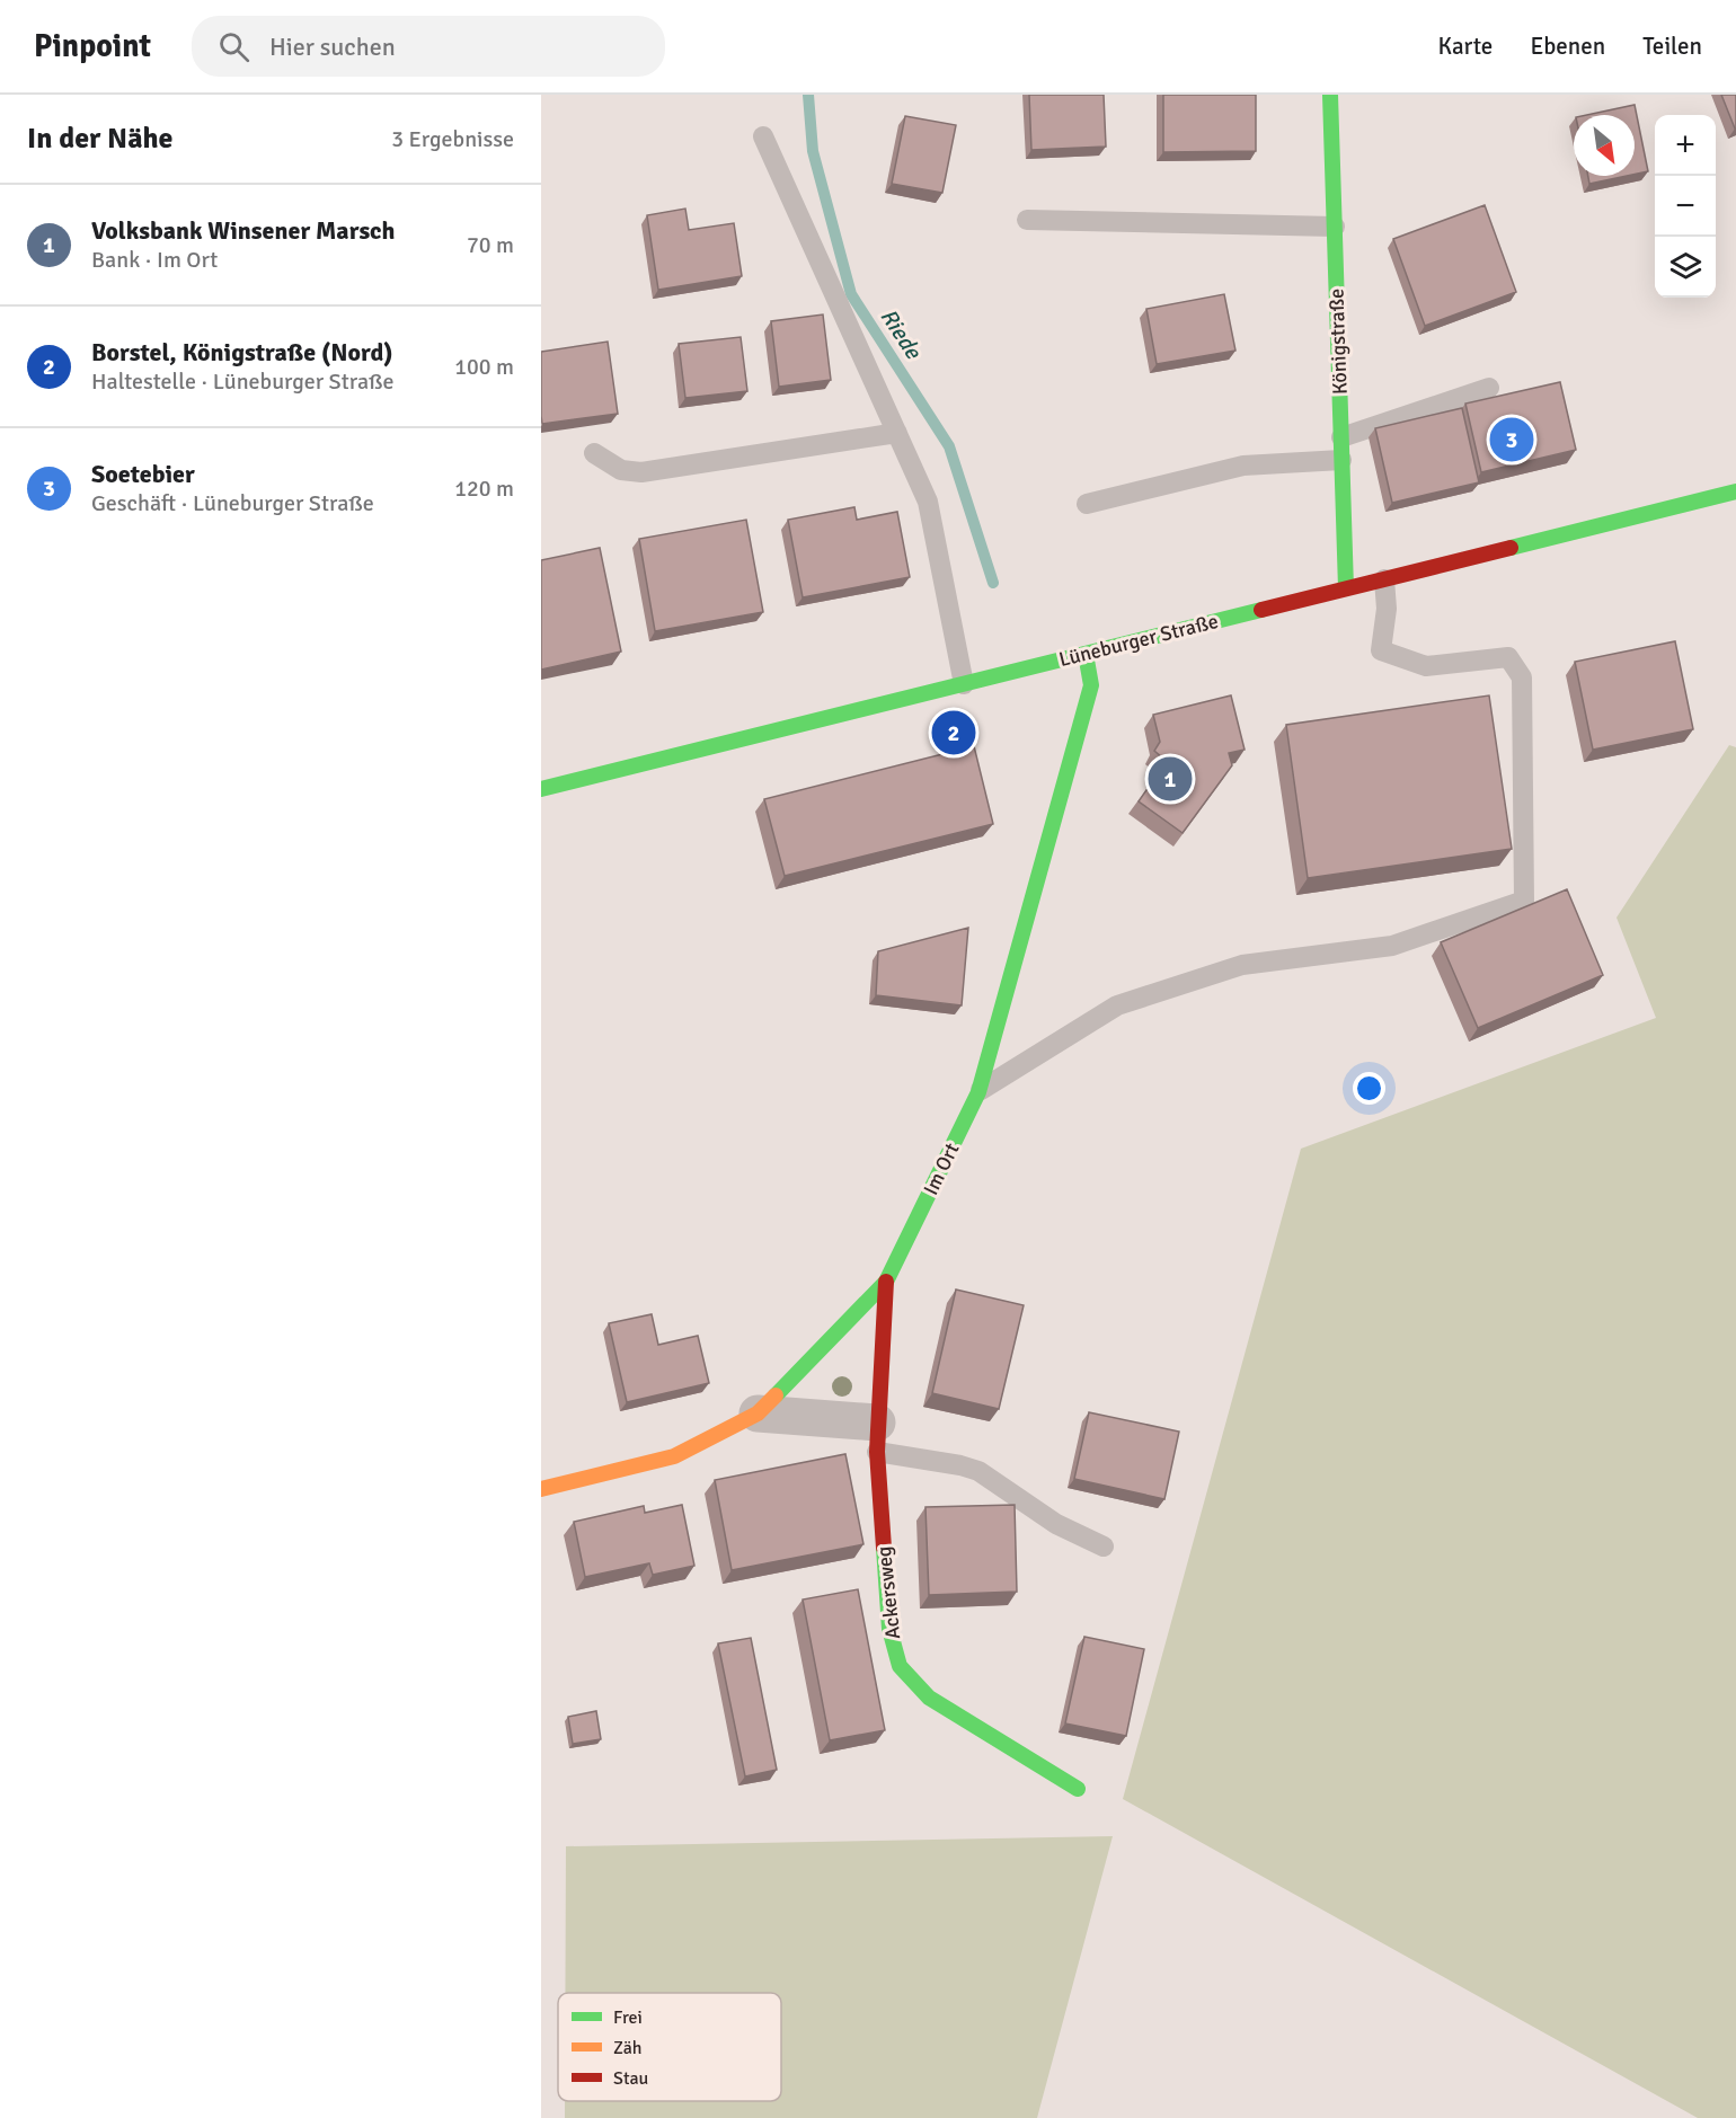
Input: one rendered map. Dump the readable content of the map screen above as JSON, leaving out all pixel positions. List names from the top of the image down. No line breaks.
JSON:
{"streets":{"street":["Königstraße","Lüneburger Straße","Im Ort","Ackersweg"]},"crossings":[["Königstraße","Lüneburger Straße"],["Lüneburger Straße","Im Ort"],["Im Ort","Ackersweg"]],"water":["Riede"],"legend":["Frei","Zäh","Stau"],"north":"bottom right","page":{"header":"Pinpoint","search":"Hier suchen","nav":["Karte","Ebenen","Teilen"],"heading":["In der Nähe","3 Ergebnisse"],"map_buttons":["+","−"],"list":[{"mark":"1","name":"Volksbank Winsener Marsch","note":"Bank · Im Ort","value":"70 m"},{"mark":"2","name":"Borstel, Königstraße (Nord)","note":"Haltestelle · Lüneburger Straße","value":"100 m"},{"mark":"3","name":"Soetebier","note":"Geschäft · Lüneburger Straße","value":"120 m"}],"pins":["3","2","1"]}}
